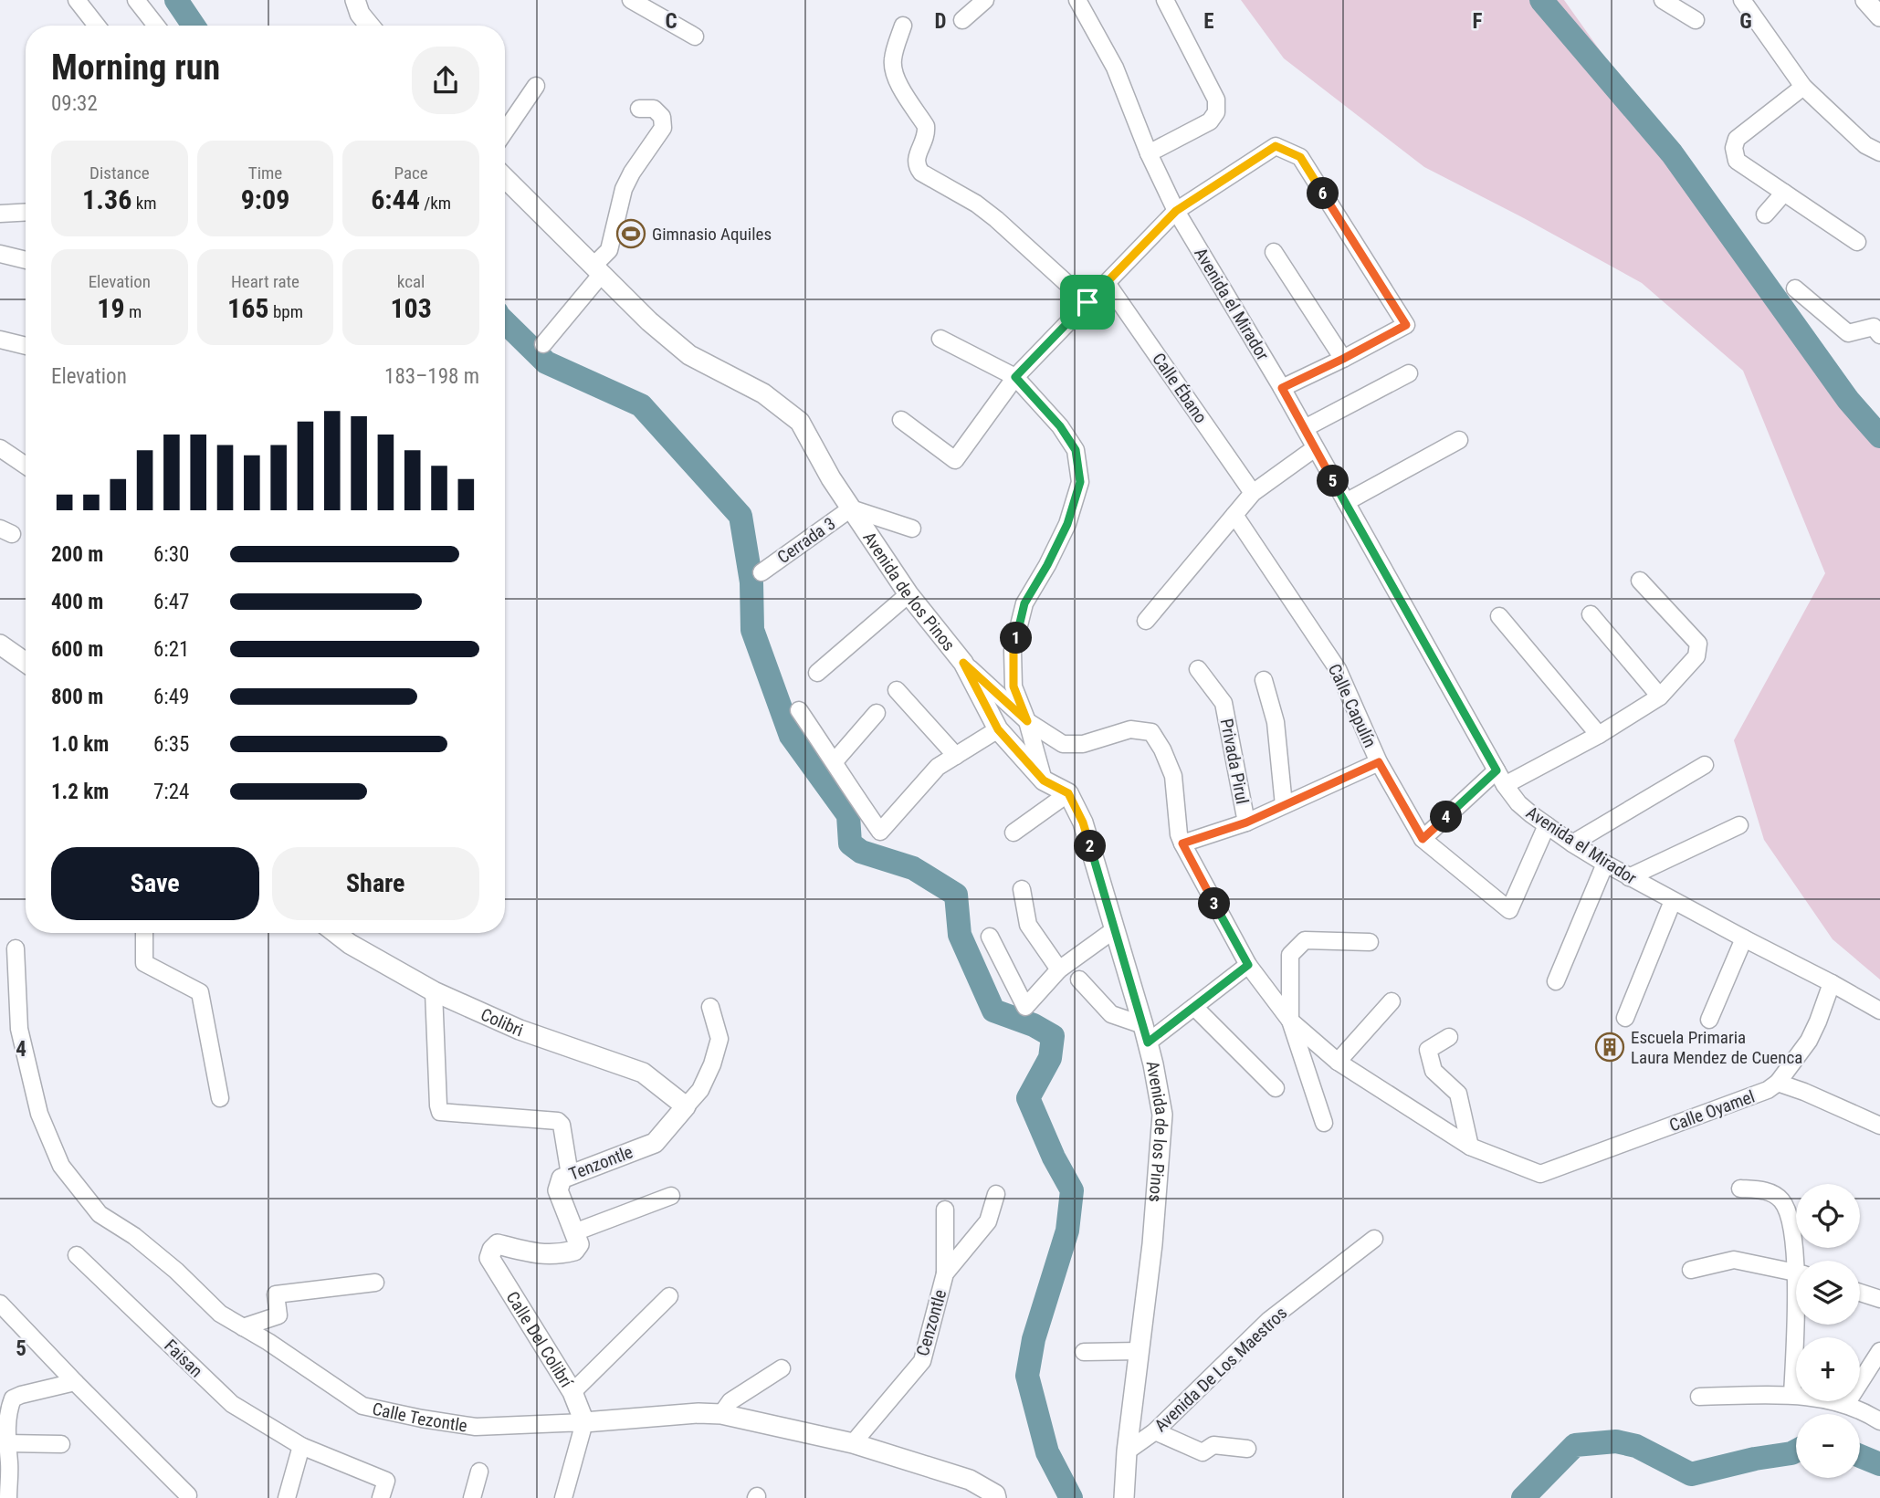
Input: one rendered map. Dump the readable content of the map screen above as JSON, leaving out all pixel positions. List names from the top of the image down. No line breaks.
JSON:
{"streets":{"street":["Avenida el Mirador","Calle Ébano","Cerrada 3","Avenida de los Pinos","Calle Capulín","Privada Pirul","Colibri","Calle Oyamel","Tenzontle","Cenzontle","Calle Del Colibrí","Faisan","Avenida De Los Maestros","Calle Tezontle"]},"crossings":[["Avenida el Mirador","Calle Capulín"],["Cerrada 3","Avenida de los Pinos"],["Avenida de los Pinos","Avenida De Los Maestros"],["Colibri","Tenzontle"],["Tenzontle","Calle Del Colibrí"],["Cenzontle","Calle Tezontle"],["Calle Del Colibrí","Calle Tezontle"]],"places":{"sports":["Gimnasio Aquiles"],"building":["Escuela Primaria Laura Mendez de Cuenca"]},"page":{"heading":["Morning run","09:32"],"stats":[["Distance","1.36 km"],["Time","9:09"],["Pace","6:44 /km"],["Elevation","19 m"],["Heart rate","165 bpm"],["kcal","103"]],"pins":["6","5","1","4","2","3"],"chart":["Elevation","183–198 m"],"list":[{"name":"200 m","note":"6:30"},{"name":"400 m","note":"6:47"},{"name":"600 m","note":"6:21"},{"name":"800 m","note":"6:49"},{"name":"1.0 km","note":"6:35"},{"name":"1.2 km","note":"7:24"}],"buttons":["Save","Share"],"map_buttons":["+","−"]},"grid":{"columns":["C","D","E","F","G"],"rows":["4","5"]}}
